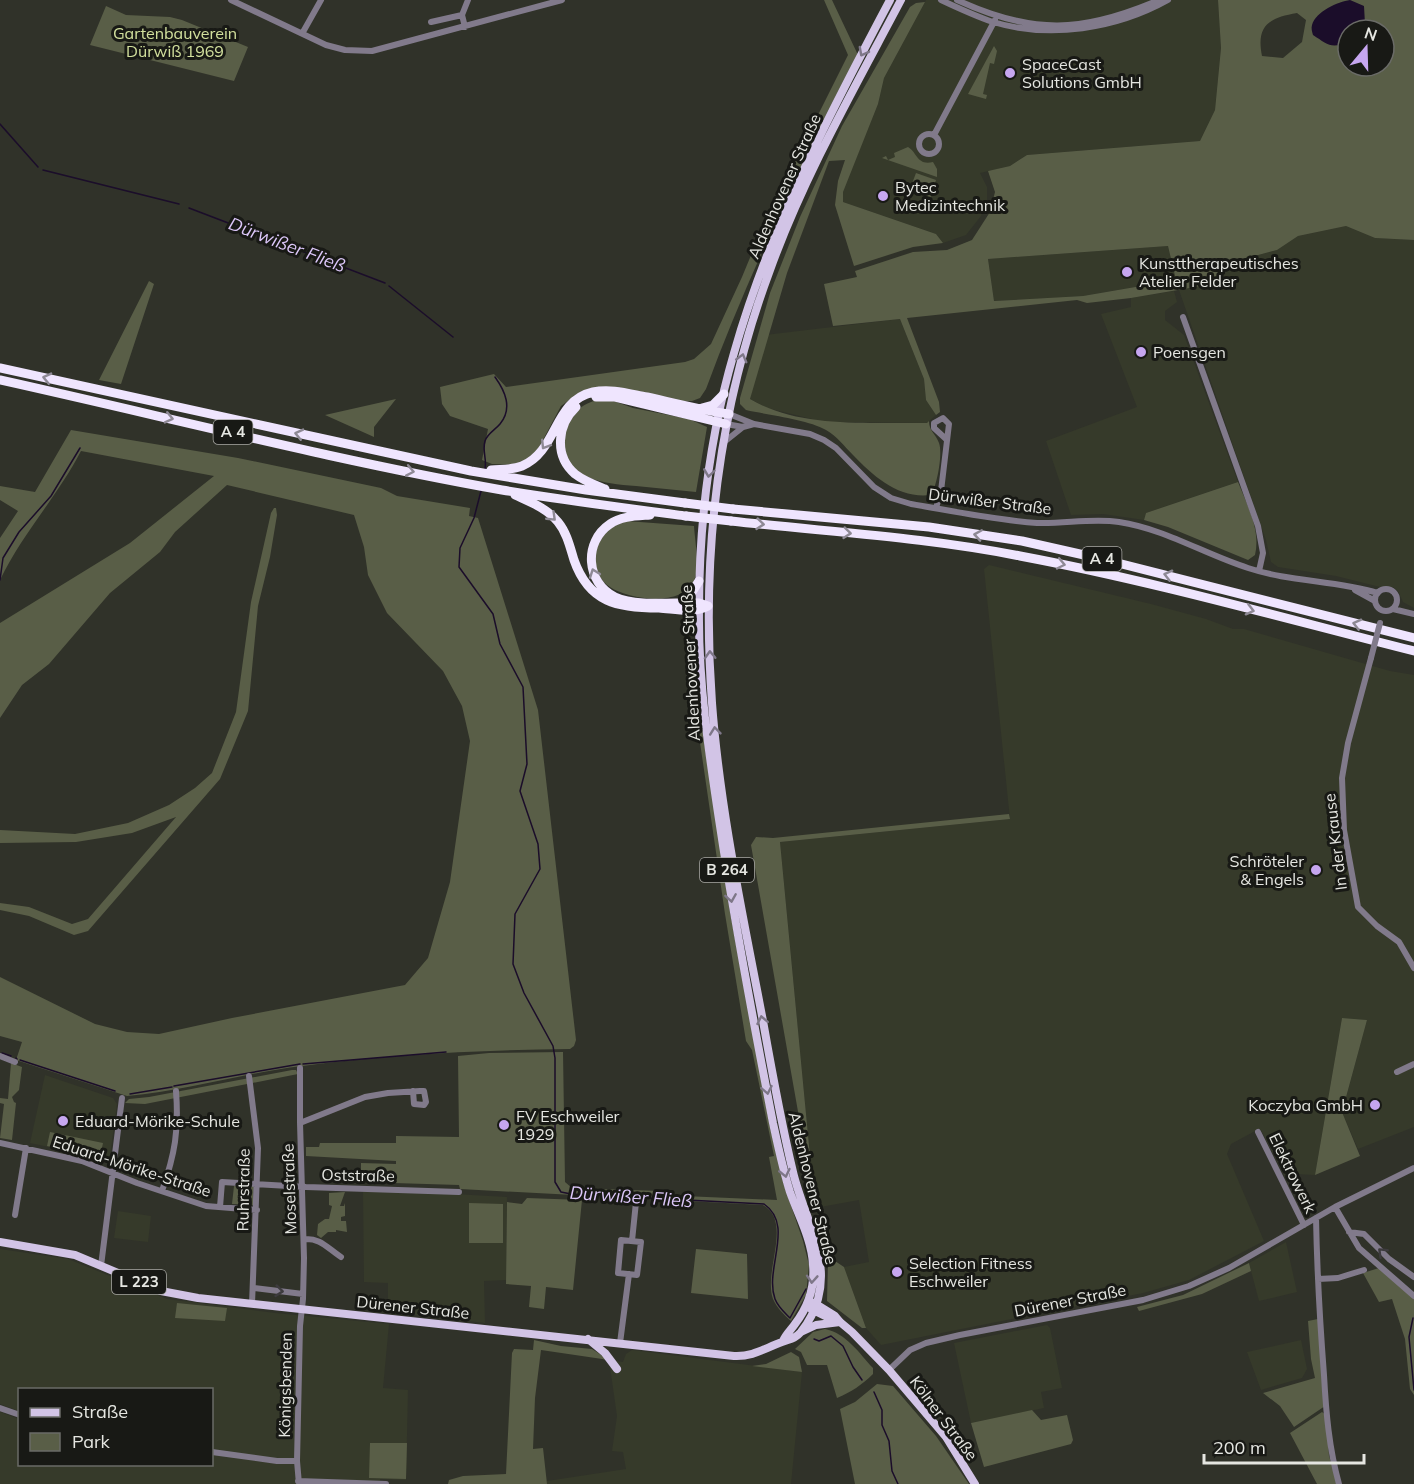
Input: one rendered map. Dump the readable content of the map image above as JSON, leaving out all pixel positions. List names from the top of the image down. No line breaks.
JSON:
{"streets":{"highway":["A 4"],"main road":["Aldenhovener Straße","B 264","L 223","Dürener Straße","Kölner Straße"],"street":["Dürwißer Straße","In der Krause","Eduard-Mörike-Straße","Elektrowerk","Oststraße","Moselstraße","Ruhrstraße","Königsbenden"]},"crossings":[["Aldenhovener Straße","Dürwißer Straße"],["Aldenhovener Straße","Dürener Straße"],["Dürwißer Straße","In der Krause"],["Eduard-Mörike-Straße","Oststraße"],["Eduard-Mörike-Straße","Ruhrstraße"],["Elektrowerk","Dürener Straße"],["Oststraße","Moselstraße"],["Oststraße","Ruhrstraße"],["Moselstraße","Dürener Straße"],["Moselstraße","Königsbenden"],["Ruhrstraße","Dürener Straße"],["Dürener Straße","Königsbenden"],["Dürener Straße","Kölner Straße"]],"water":["Dürwißer Fließ"],"parks":["Gartenbauverein Dürwiß 1969"],"places":["SpaceCast Solutions GmbH","Bytec Medizintechnik","Kunsttherapeutisches Atelier Felder","Poensgen","Schröteler & Engels","Koczyba GmbH","Eduard-Mörike-Schule","FV Eschweiler 1929","Selection Fitness Eschweiler"],"legend":["Straße","Park"],"scale_bar":"200 m","north":"top"}
